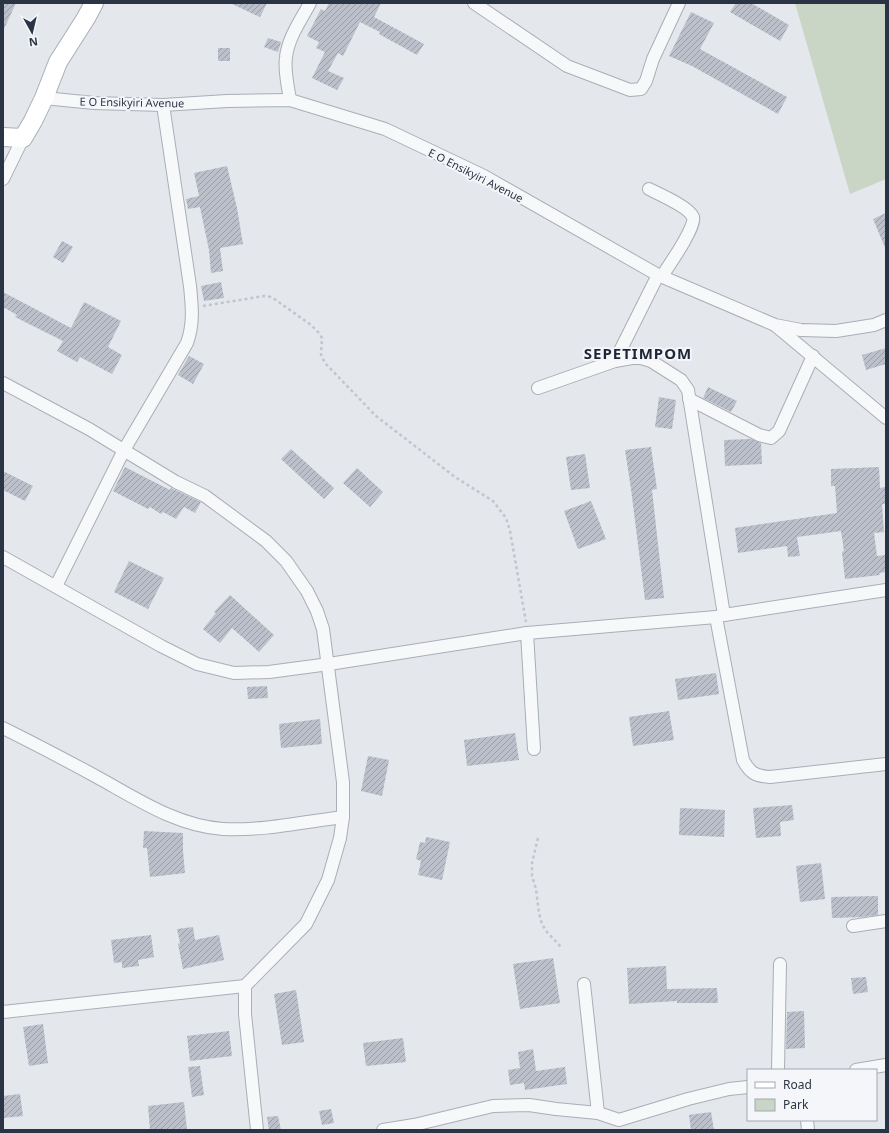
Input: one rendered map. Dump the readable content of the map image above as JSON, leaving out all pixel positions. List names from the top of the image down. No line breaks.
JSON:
{"streets":{"street":["E O Ensikyiri Avenue"]},"districts":["SEPETIMPOM"],"legend":["Road","Park"],"north":"bottom"}
